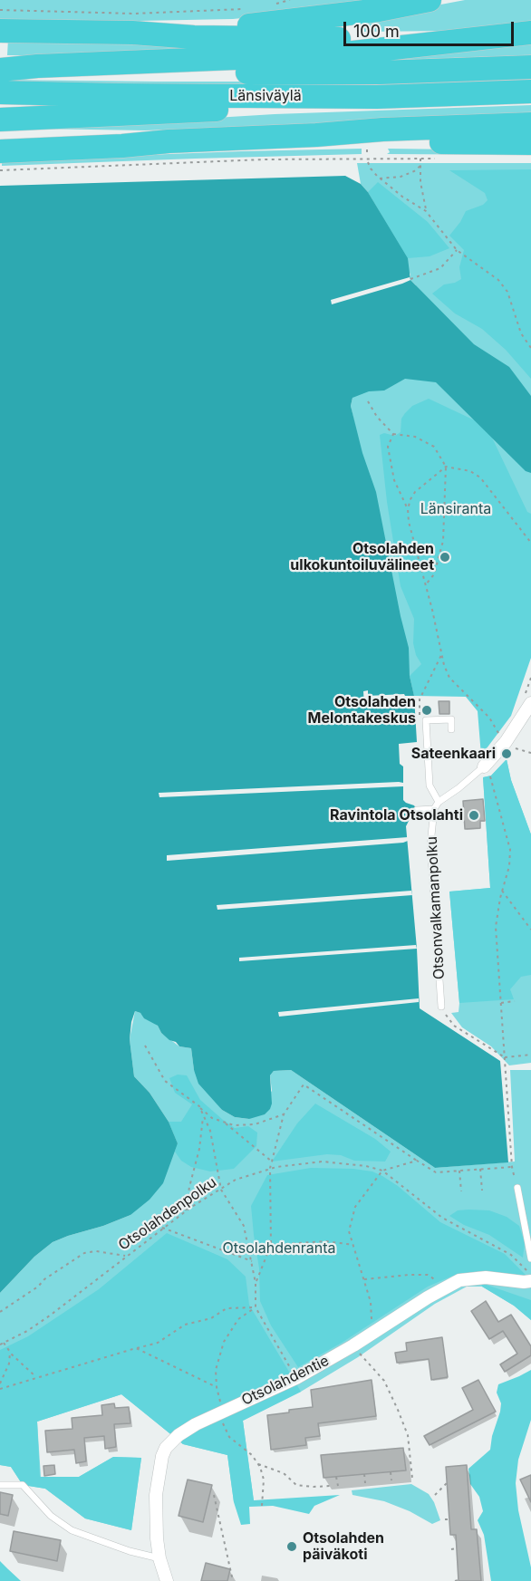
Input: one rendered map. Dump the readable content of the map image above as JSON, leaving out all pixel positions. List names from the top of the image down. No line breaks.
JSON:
{"streets":{"highway":["Länsiväylä"],"street":["Otsolahdentie"],"lane":["Otsonvalkamanpolku"],"path":["Otsolahdenpolku"]},"parks":["Länsiranta","Otsolahdenranta"],"places":["Otsolahden ulkokuntoiluvälineet","Otsolahden Melontakeskus","Sateenkaari","Ravintola Otsolahti","Otsolahden päiväkoti"],"scale_bar":"100 m"}
